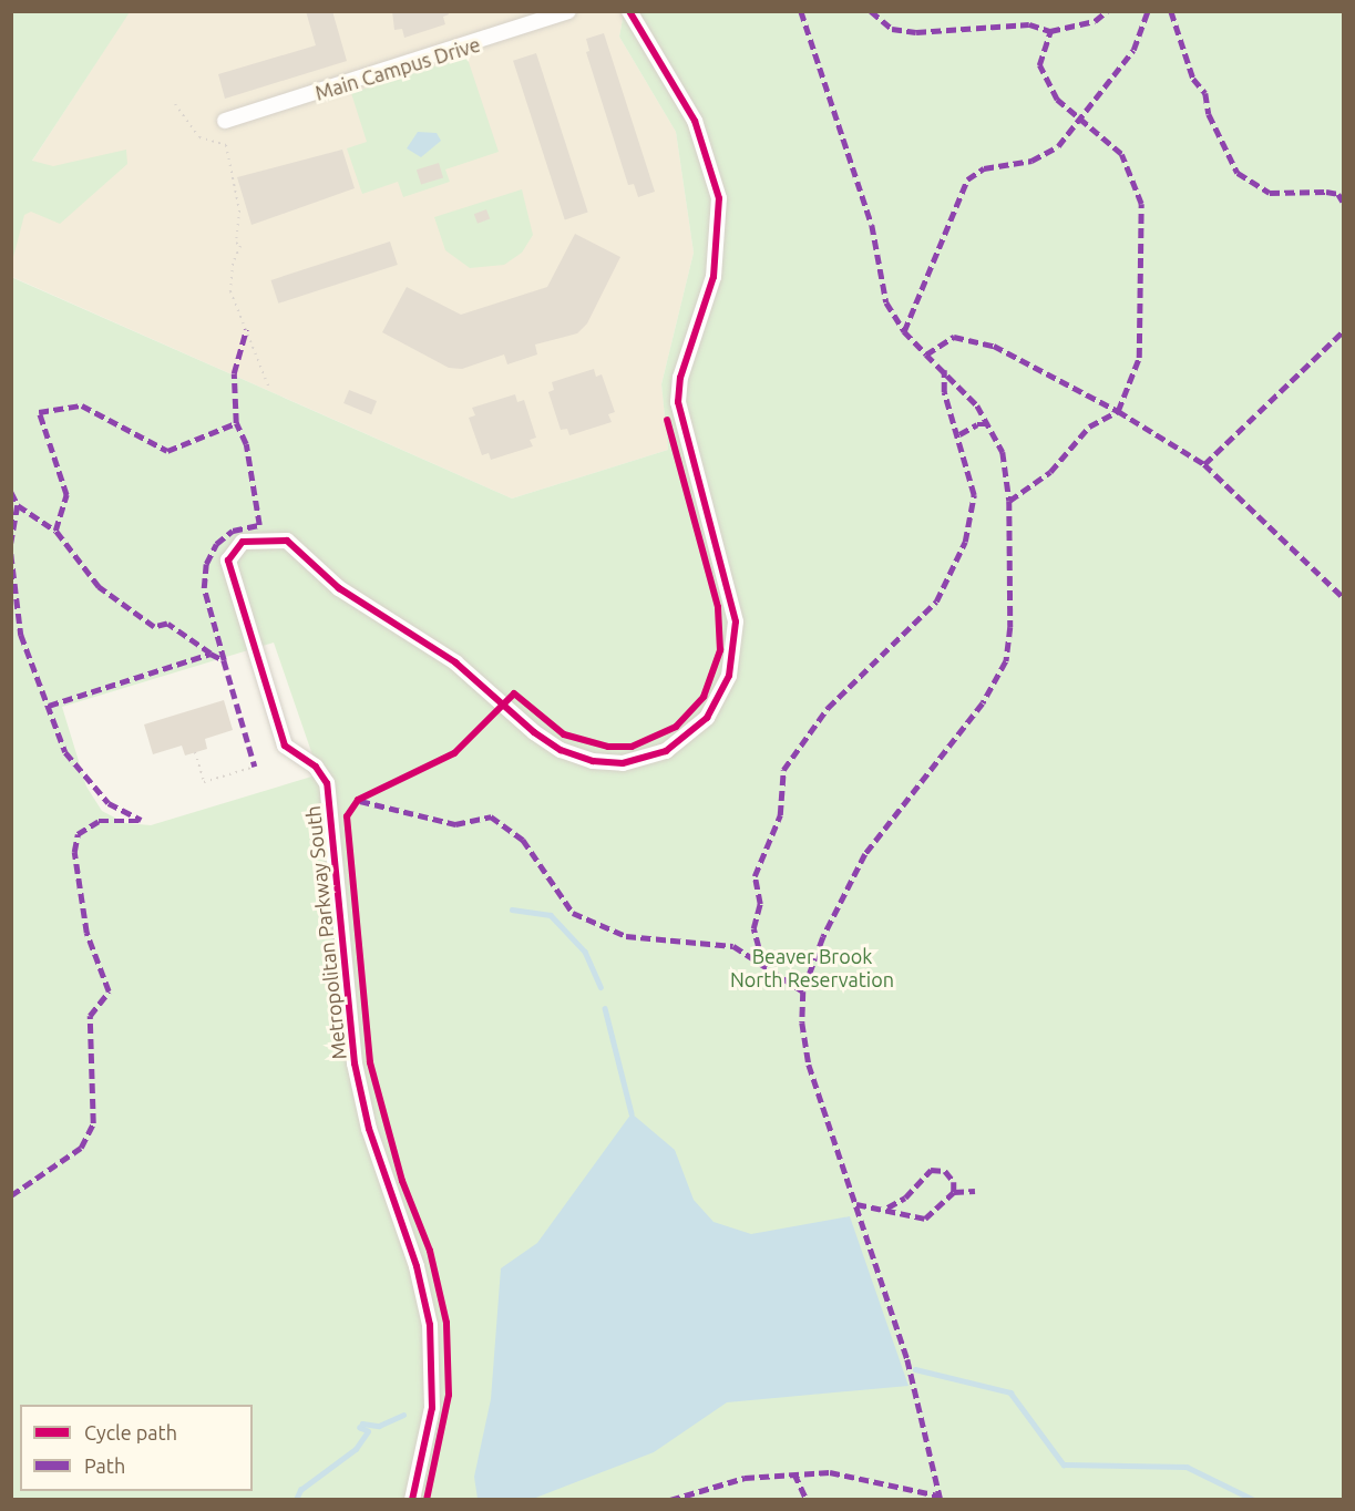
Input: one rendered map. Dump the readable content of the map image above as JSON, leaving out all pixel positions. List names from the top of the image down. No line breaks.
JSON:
{"streets":{"street":["Main Campus Drive","Metropolitan Parkway South"]},"parks":["Beaver Brook North Reservation"],"legend":["Cycle path","Path"]}
